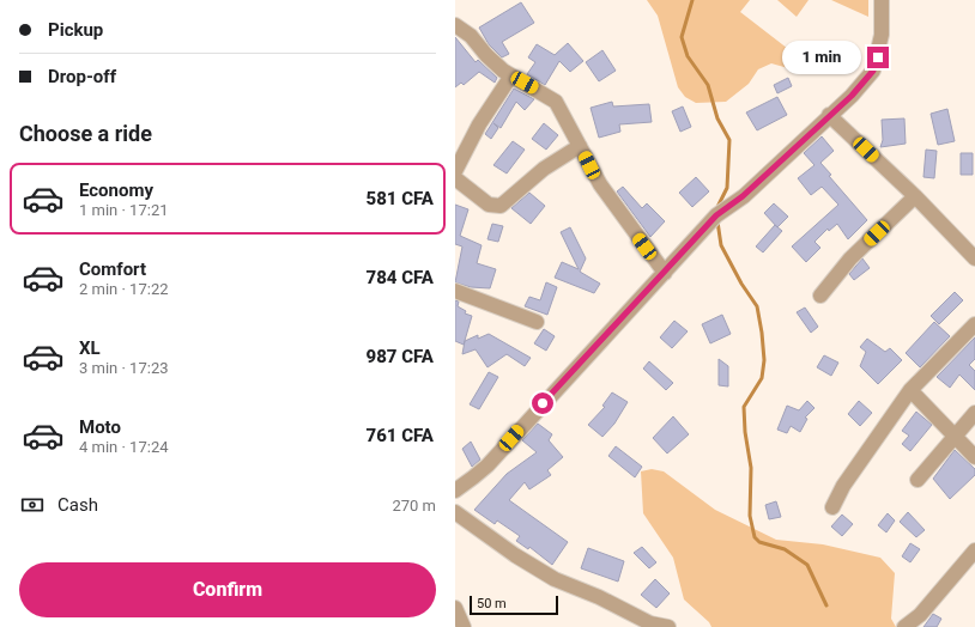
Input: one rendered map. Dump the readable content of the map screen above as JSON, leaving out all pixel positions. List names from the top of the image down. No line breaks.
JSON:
{"scale_bar":"50 m","page":{"banner":["Pickup","Drop-off"],"bubble":"1 min","heading":"Choose a ride","list":[{"name":"Economy","note":"1 min · 17:21","value":"581 CFA"},{"name":"Comfort","note":"2 min · 17:22","value":"784 CFA"},{"name":"XL","note":"3 min · 17:23","value":"987 CFA"},{"name":"Moto","note":"4 min · 17:24","value":"761 CFA"}],"pay":["Cash","270 m"],"buttons":"Confirm","scale":"50 m"}}
